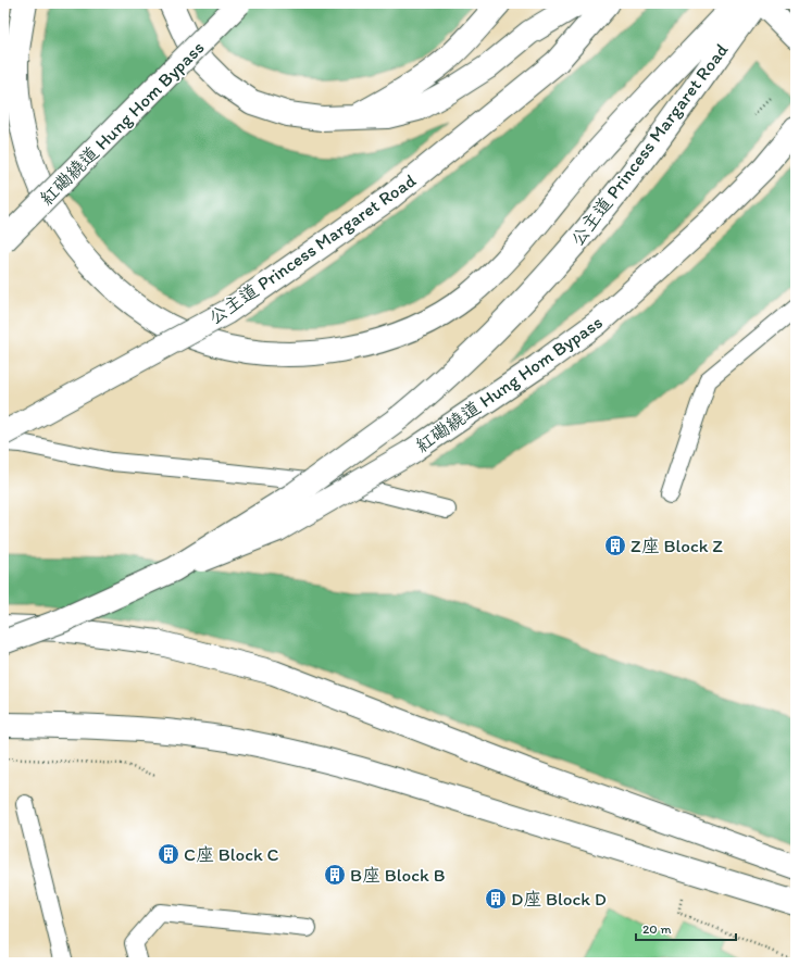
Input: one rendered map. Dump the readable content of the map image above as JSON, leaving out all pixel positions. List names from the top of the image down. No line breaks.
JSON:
{"streets":{"main road":["紅磡繞道 Hung Hom Bypass","公主道 Princess Margaret Road"]},"crossings":[["紅磡繞道 Hung Hom Bypass","公主道 Princess Margaret Road"]],"places":{"building":["Z座 Block Z","C座 Block C","B座 Block B","D座 Block D"]},"scale_bar":"20 m"}
